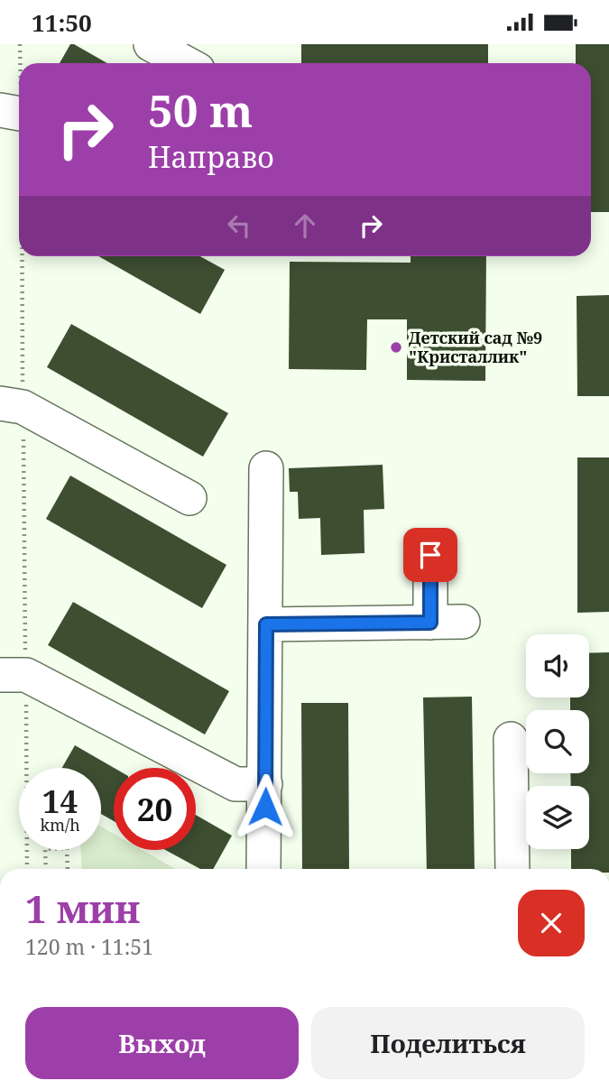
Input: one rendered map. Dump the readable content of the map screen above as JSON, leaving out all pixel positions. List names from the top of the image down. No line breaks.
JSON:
{"places":["Детский сад №9 \"Кристаллик\""],"page":{"status":"11:50","turn":["50 m","Направо"],"speed":"14 km/h","limit":"20","heading":["1 мин","120 m · 11:51"],"buttons":["Выход","Поделиться"]}}
